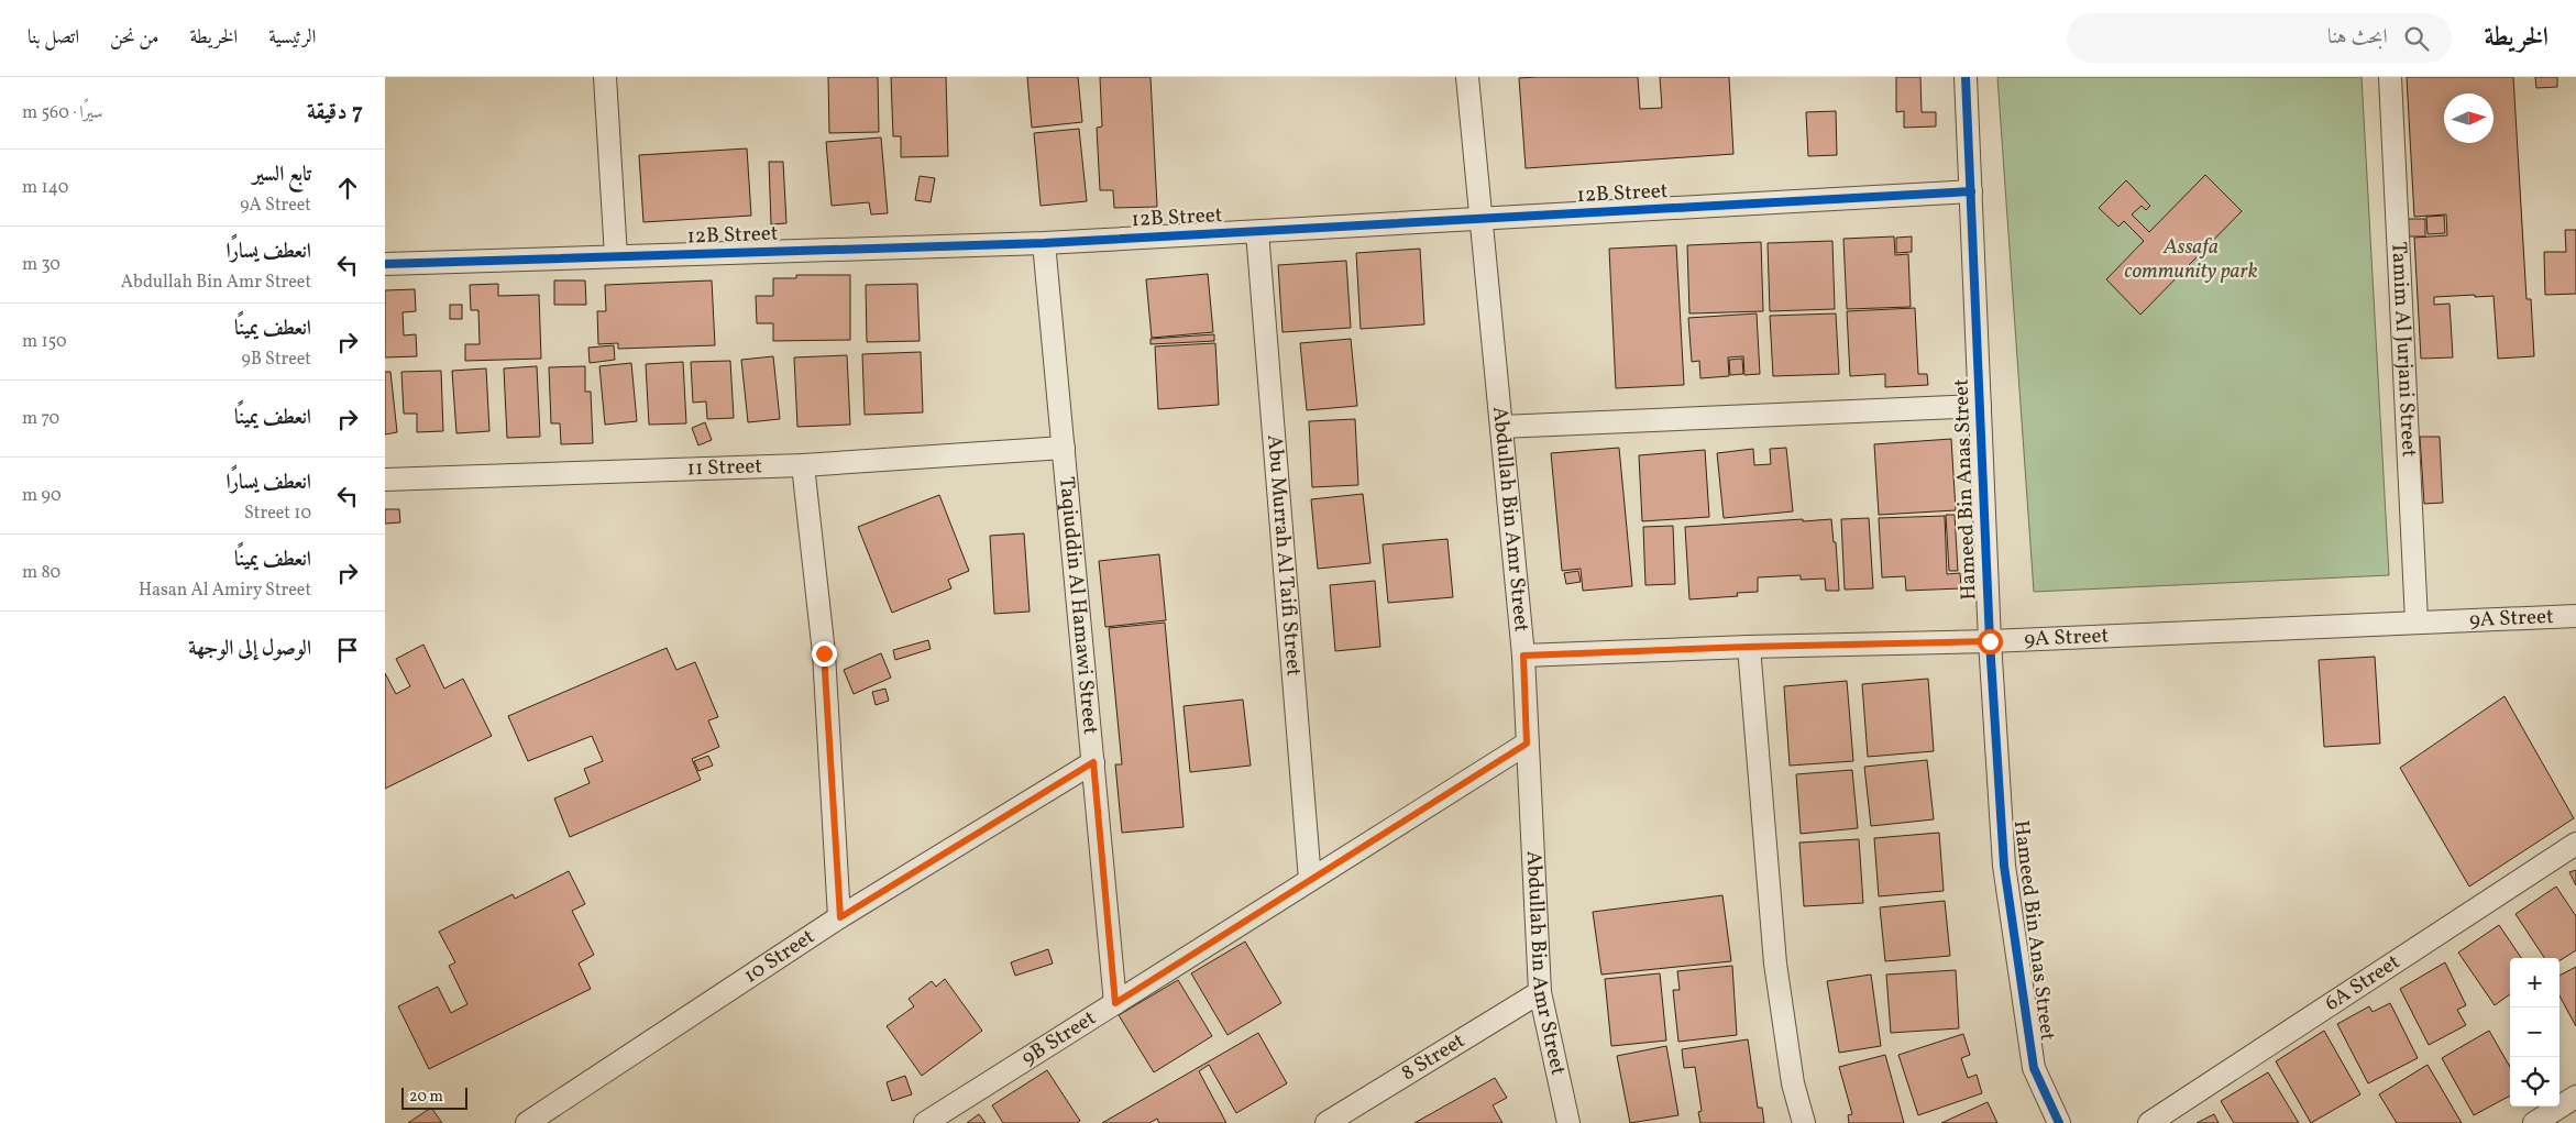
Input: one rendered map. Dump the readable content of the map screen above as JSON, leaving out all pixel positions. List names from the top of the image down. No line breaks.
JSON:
{"streets":{"street":["12B Street","Tamim Al Jurjani Street","11 Street","Hameed Bin Anas Street","Abdullah Bin Amr Street","Abu Murrah Al Taifi Street","Taqiuddin Al Hamawi Street","9A Street","10 Street","6A Street","9B Street","8 Street"]},"crossings":[["12B Street","Hameed Bin Anas Street"],["12B Street","Abdullah Bin Amr Street"],["12B Street","Abu Murrah Al Taifi Street"],["12B Street","Taqiuddin Al Hamawi Street"],["Tamim Al Jurjani Street","9A Street"],["11 Street","Taqiuddin Al Hamawi Street"],["Hameed Bin Anas Street","9A Street"],["Abdullah Bin Amr Street","9A Street"],["Abdullah Bin Amr Street","9B Street"],["Abdullah Bin Amr Street","8 Street"],["Abu Murrah Al Taifi Street","9B Street"],["Taqiuddin Al Hamawi Street","10 Street"],["Taqiuddin Al Hamawi Street","9B Street"]],"parks":["Assafa community park"],"scale_bar":"20 m","north":"right","page":{"header":"الخريطة","search":"ابحث هنا","nav":["الرئيسية","الخريطة","من نحن","اتصل بنا"],"heading":["7 دقيقة","سيرًا · 560 m"],"list":[["تابع السير","9A Street","140 m"],["انعطف يسارًا","Abdullah Bin Amr Street","30 m"],["انعطف يمينًا","9B Street","150 m"],["انعطف يمينًا","70 m"],["انعطف يسارًا","10 Street","90 m"],["انعطف يمينًا","Hasan Al Amiry Street","80 m"],"الوصول إلى الوجهة"],"map_buttons":["+","−"],"scale":"20 m"}}
